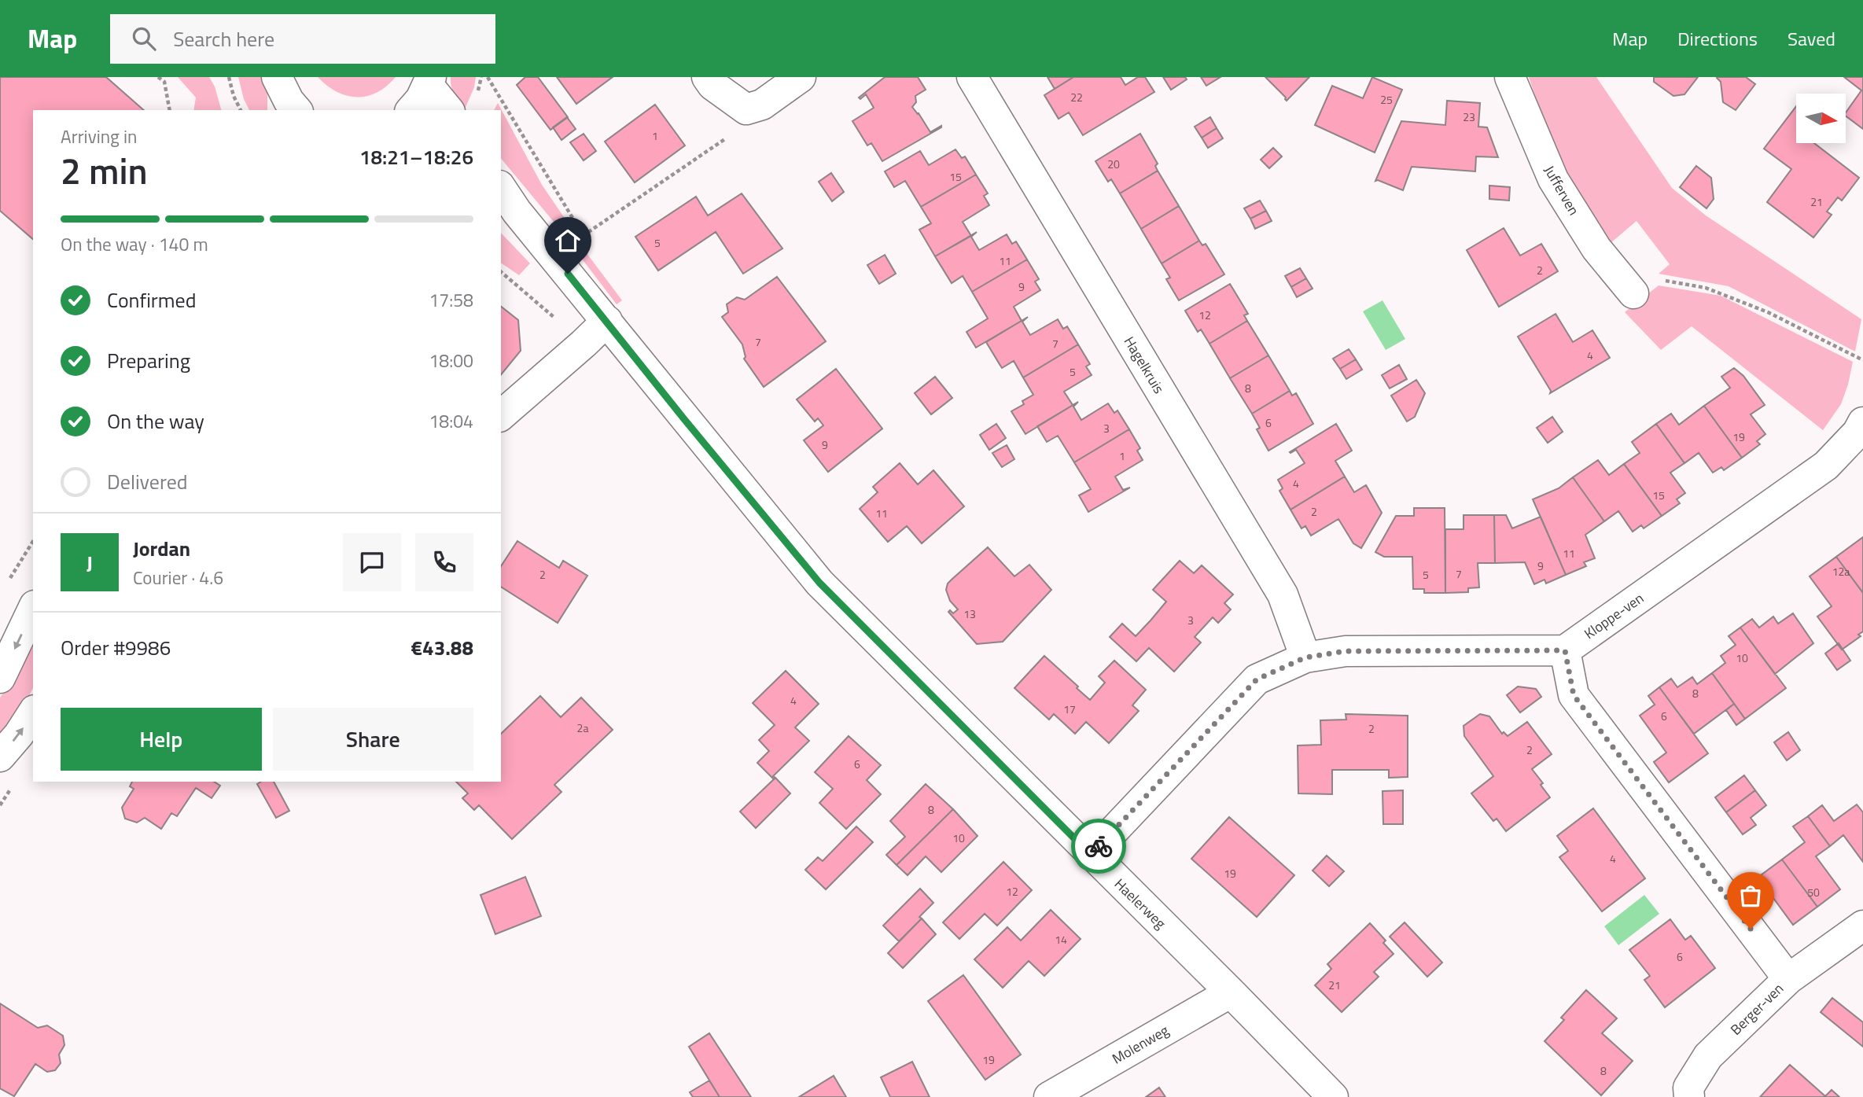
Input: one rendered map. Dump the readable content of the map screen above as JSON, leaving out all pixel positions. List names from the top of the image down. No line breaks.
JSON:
{"streets":{"street":["Jufferven","Hagelkruis","Kloppe-ven","Haelerweg","Berger-ven","Molenweg"]},"crossings":[["Kloppe-ven","Berger-ven"],["Haelerweg","Molenweg"]],"house_numbers":["22","25","23","1","20","15","21","5","11","2","9","12","7","7","4","5","8","6","3","19","9","1","4","15","2","11","11","9","12a","7","2","5","13","3","10","8","4","17","6","2a","2","2","6","8","10","4","19","12","50","14","6","21","19","8"],"north":"right","page":{"header":"Map","search":"Search here","nav":["Map","Directions","Saved"],"heading":["2 min","Arriving in","18:21–18:26"],"panel":["Jordan","Courier · 4.6","Order #9986","€43.88"],"bar":"On the way · 140 m","list":[["Confirmed","17:58"],["Preparing","18:00"],["On the way","18:04"],"Delivered"],"round":"J","buttons":["Help","Share"]}}
